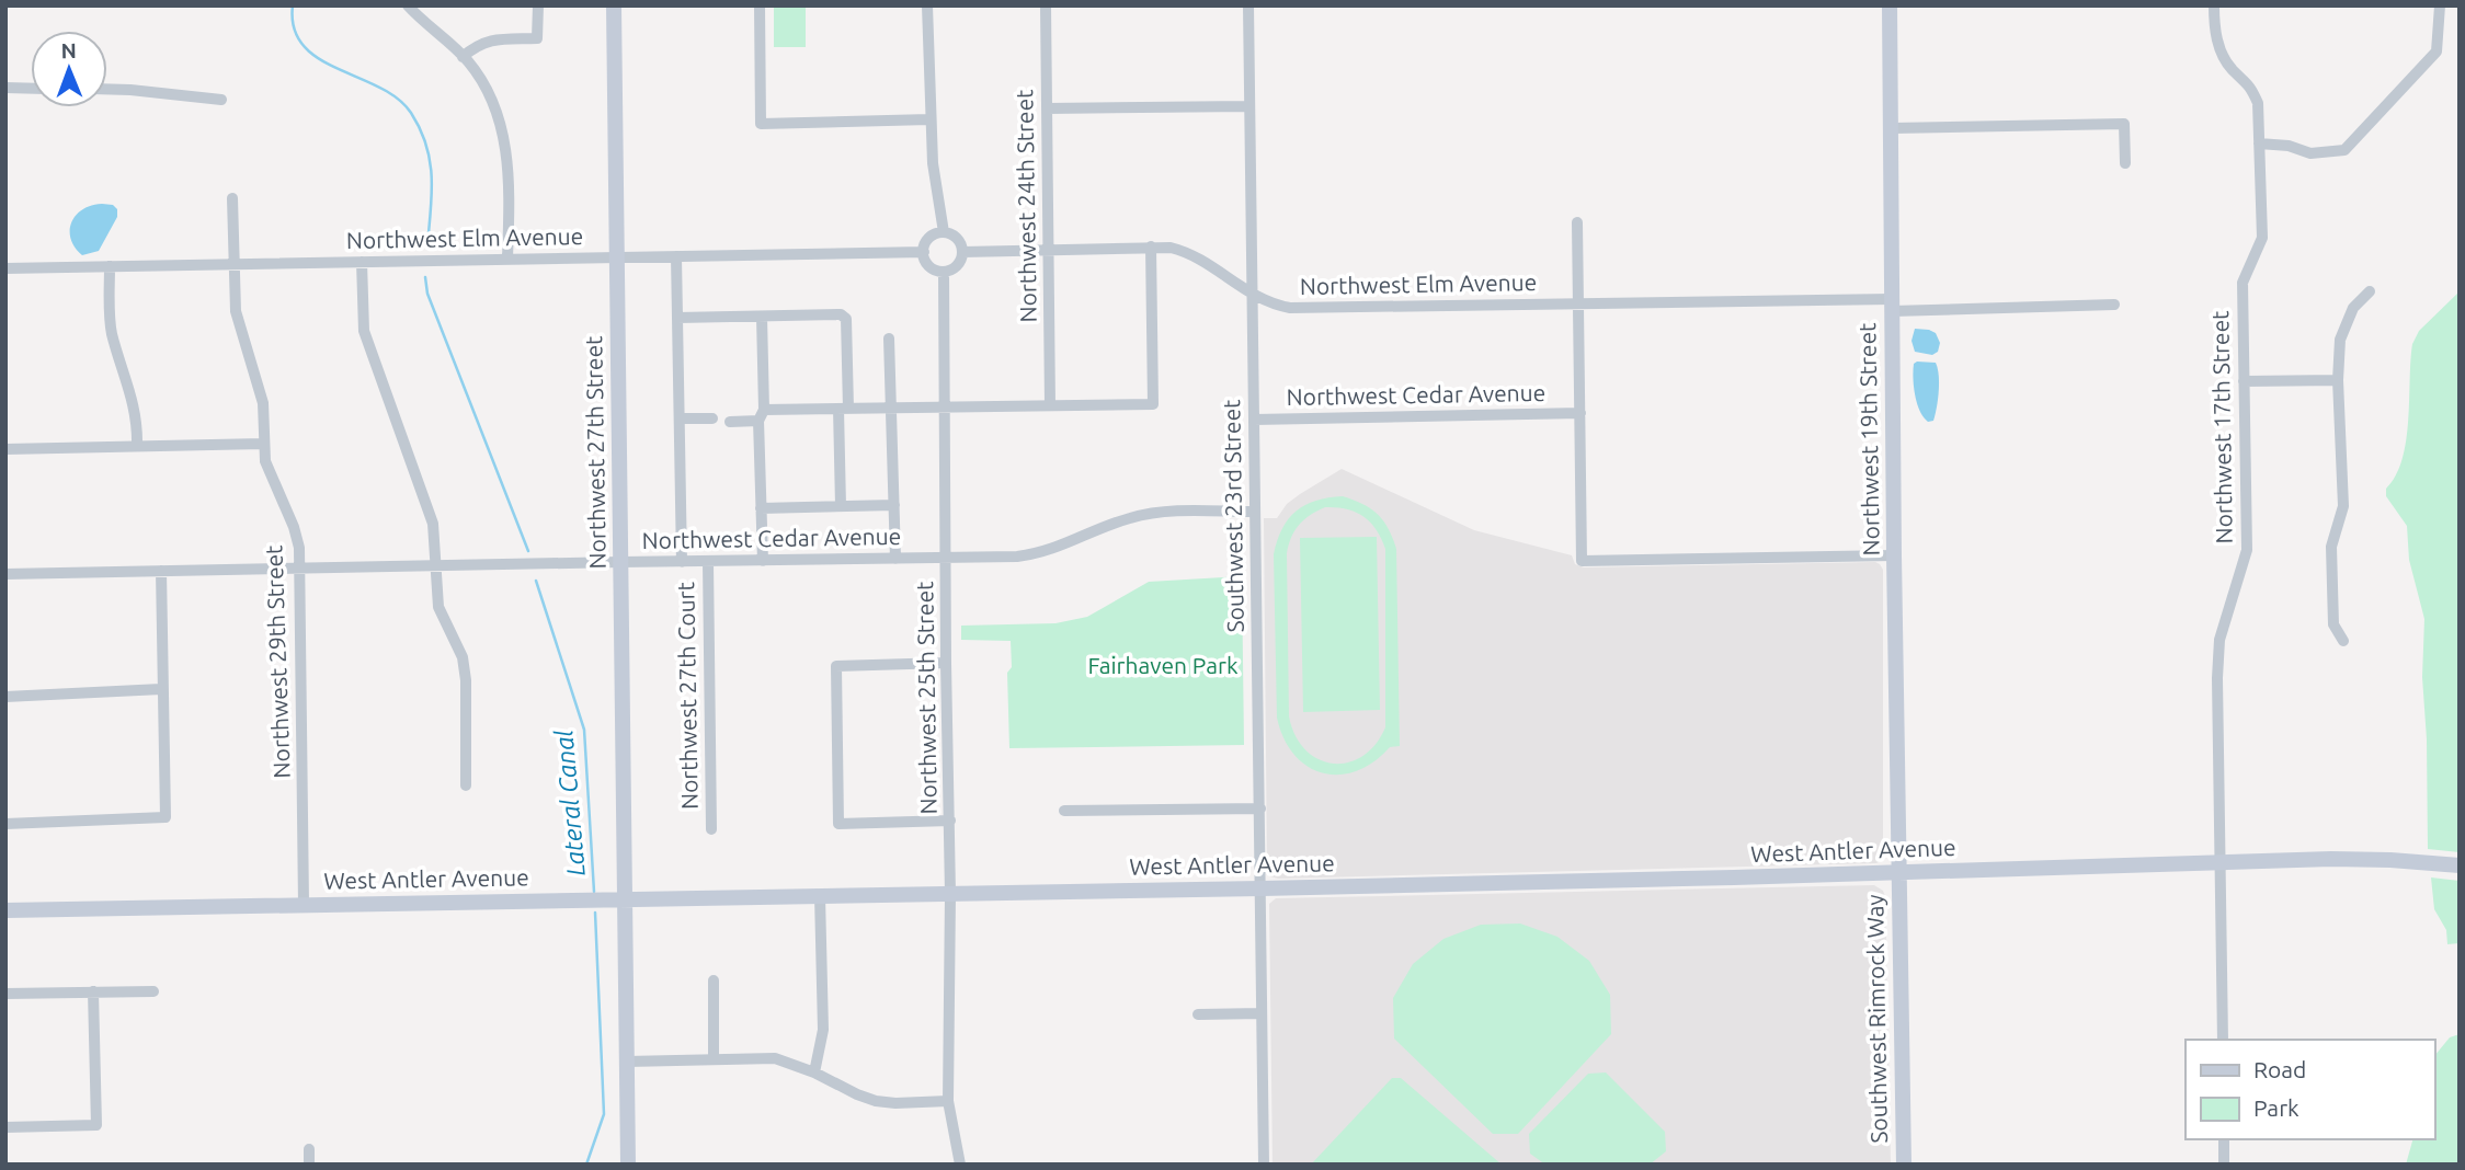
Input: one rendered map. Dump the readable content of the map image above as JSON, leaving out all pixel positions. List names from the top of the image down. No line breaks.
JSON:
{"streets":{"street":["Northwest 24th Street","Northwest Elm Avenue","Northwest Cedar Avenue","Northwest 17th Street","Northwest 19th Street","Northwest 27th Street","Southwest 23rd Street","Northwest 29th Street","Northwest 27th Court","Northwest 25th Street","West Antler Avenue","Southwest Rimrock Way"]},"crossings":[["Northwest 24th Street","Northwest Elm Avenue"],["Northwest Elm Avenue","Northwest 19th Street"],["Northwest Elm Avenue","Northwest 27th Street"],["Northwest Elm Avenue","Southwest 23rd Street"],["Northwest Elm Avenue","Northwest 29th Street"],["Northwest Elm Avenue","Northwest 25th Street"],["Northwest Cedar Avenue","Northwest 27th Street"],["Northwest Cedar Avenue","Southwest 23rd Street"],["Northwest Cedar Avenue","Northwest 29th Street"],["Northwest Cedar Avenue","Northwest 27th Court"],["Northwest Cedar Avenue","Northwest 25th Street"],["Northwest 17th Street","West Antler Avenue"],["Northwest 19th Street","West Antler Avenue"],["Northwest 19th Street","Southwest Rimrock Way"],["Northwest 27th Street","West Antler Avenue"],["Southwest 23rd Street","West Antler Avenue"],["Northwest 29th Street","West Antler Avenue"],["Northwest 25th Street","West Antler Avenue"],["West Antler Avenue","Southwest Rimrock Way"]],"water":["Lateral Canal"],"parks":["Fairhaven Park"],"legend":["Road","Park"],"north":"top"}
